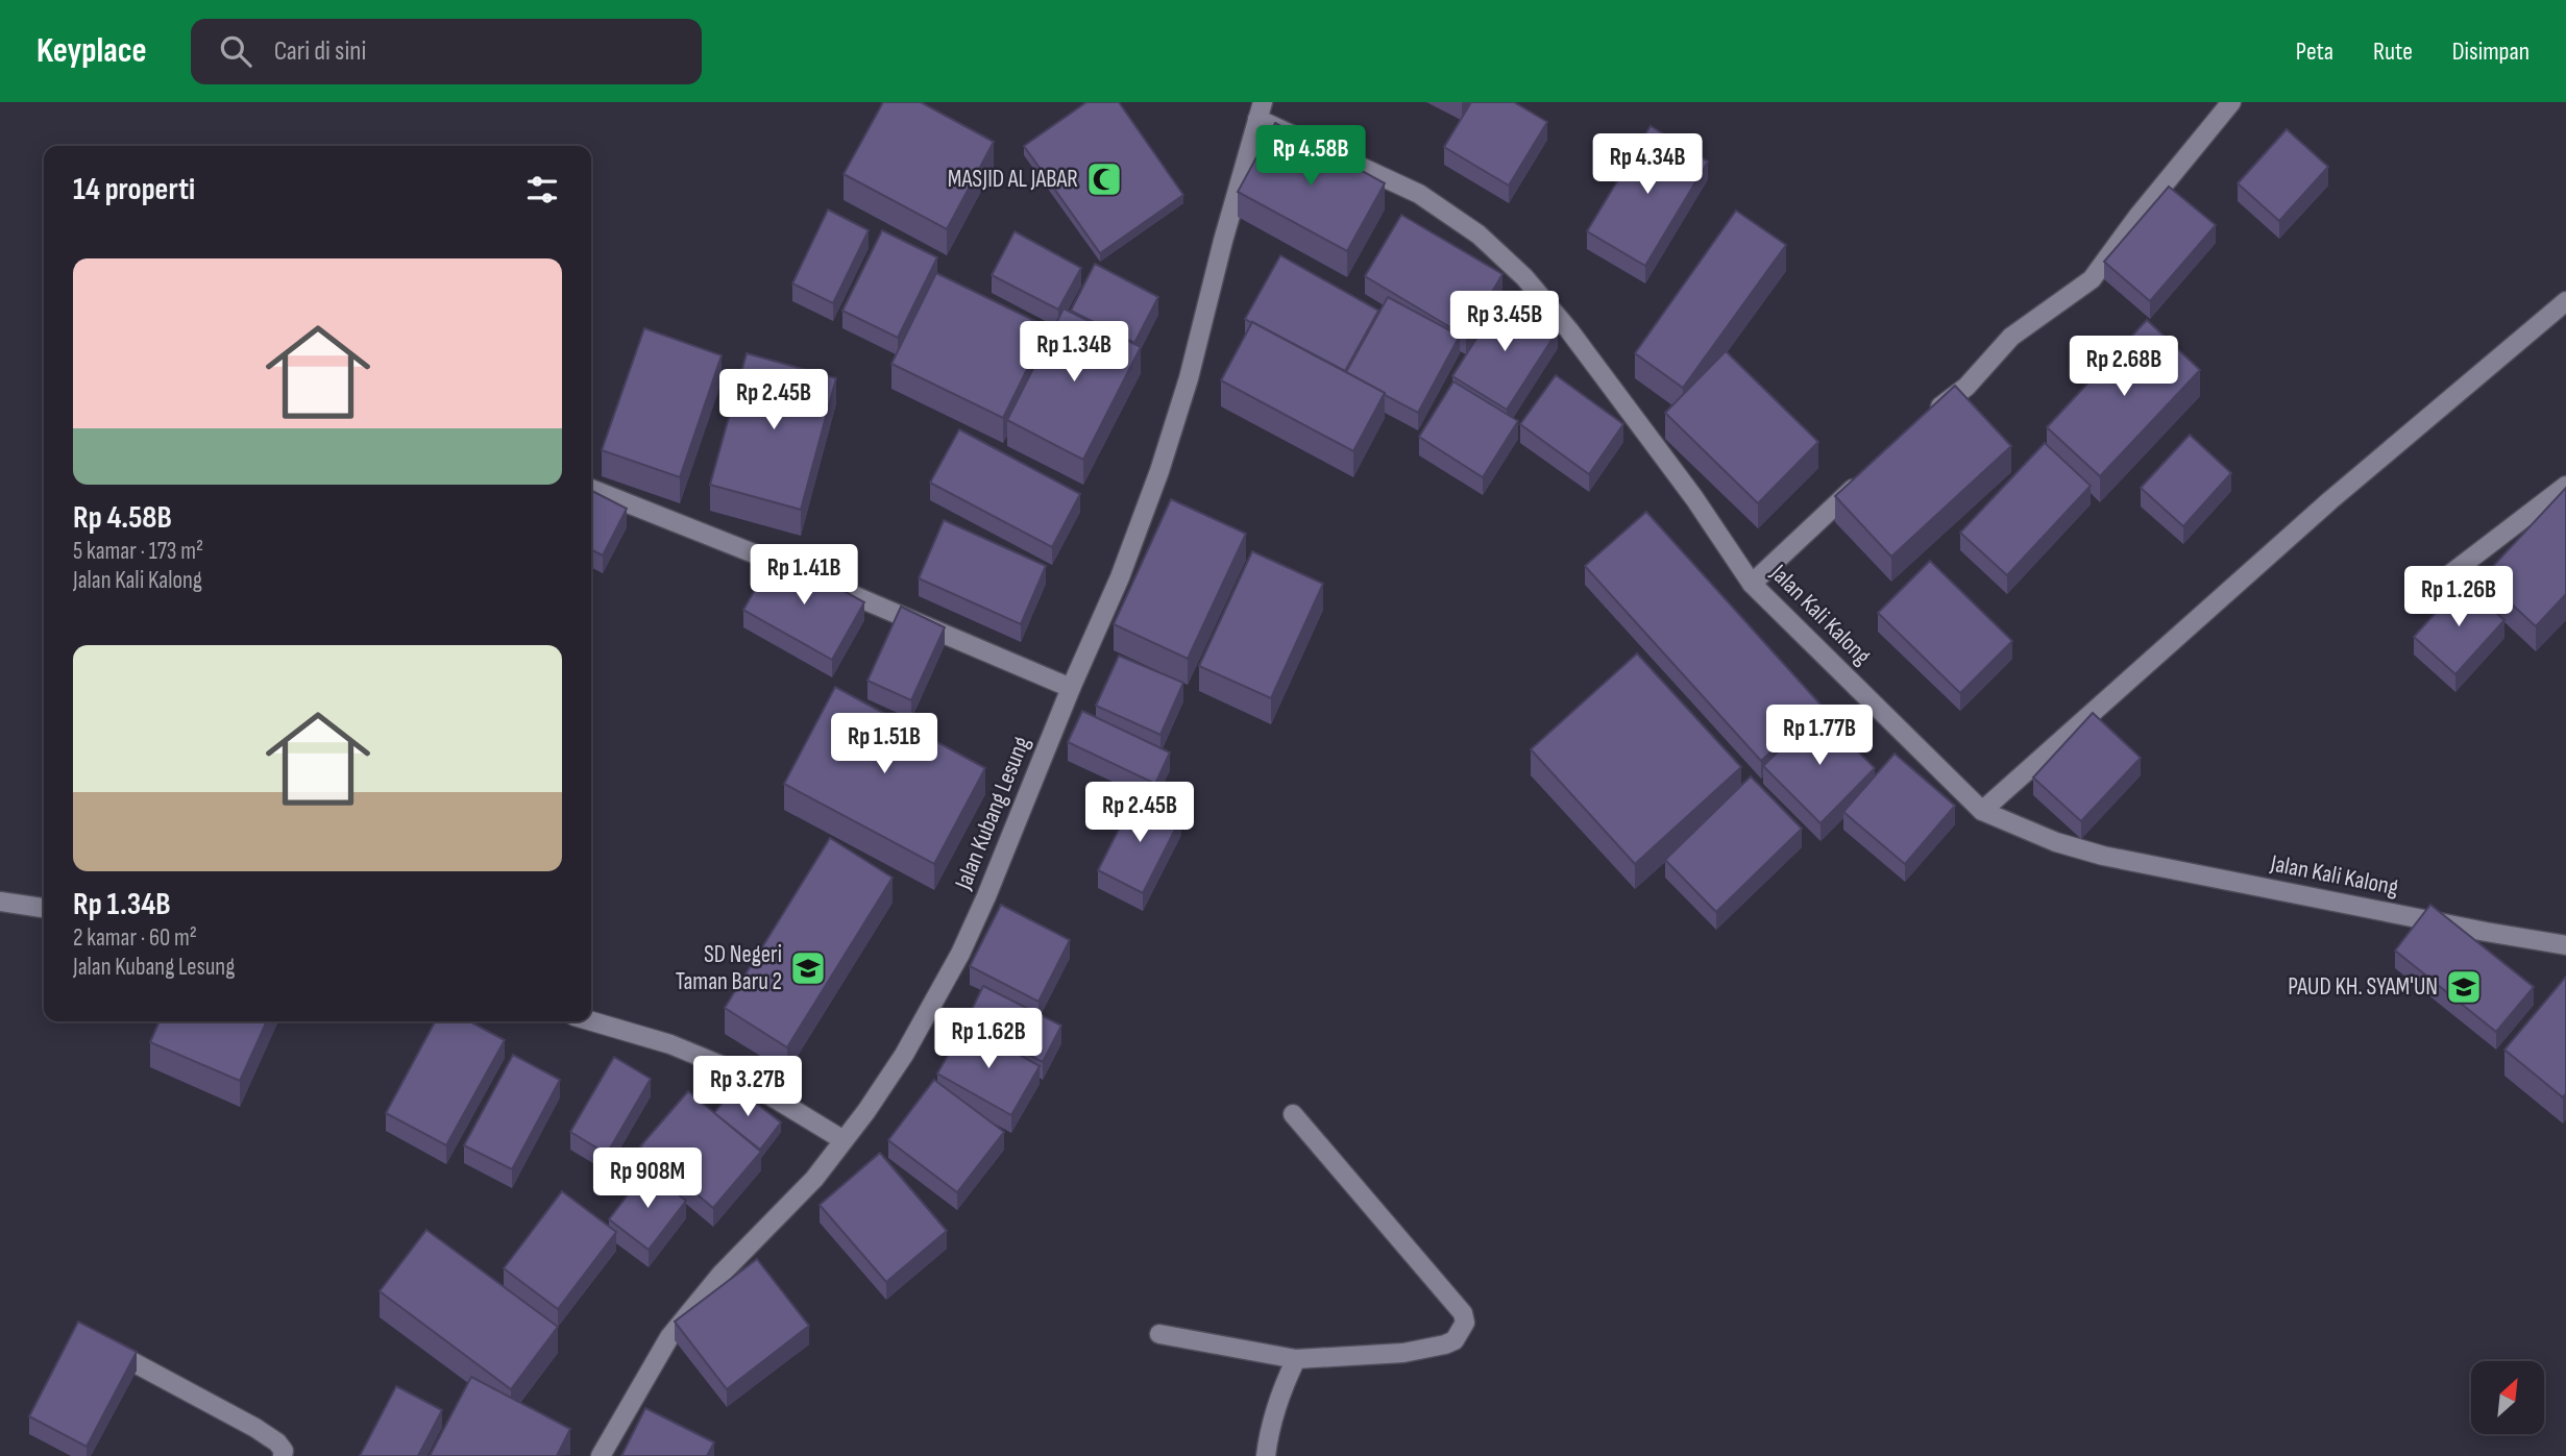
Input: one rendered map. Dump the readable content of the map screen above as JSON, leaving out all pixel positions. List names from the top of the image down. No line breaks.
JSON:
{"streets":{"street":["Jalan Kali Kalong","Jalan Kubang Lesung"]},"crossings":[["Jalan Kali Kalong","Jalan Kubang Lesung"]],"places":{"mosque":["MASJID AL JABAR"],"school or university":["SD Negeri Taman Baru 2","PAUD KH. SYAM'UN"]},"north":"top right","page":{"header":"Keyplace","search":"Cari di sini","nav":["Peta","Rute","Disimpan"],"price":["Rp 4.58B","Rp 4.34B","Rp 3.45B","Rp 1.34B","Rp 2.68B","Rp 2.45B","Rp 1.41B","Rp 1.26B","Rp 1.77B","Rp 1.51B","Rp 2.45B","Rp 1.62B","Rp 3.27B","Rp 908M"],"heading":"14 properti","list":[{"name":"Rp 4.58B","note":"5 kamar · 173 m² · Jalan Kali Kalong"},{"name":"Rp 1.34B","note":"2 kamar · 60 m² · Jalan Kubang Lesung"}]}}
